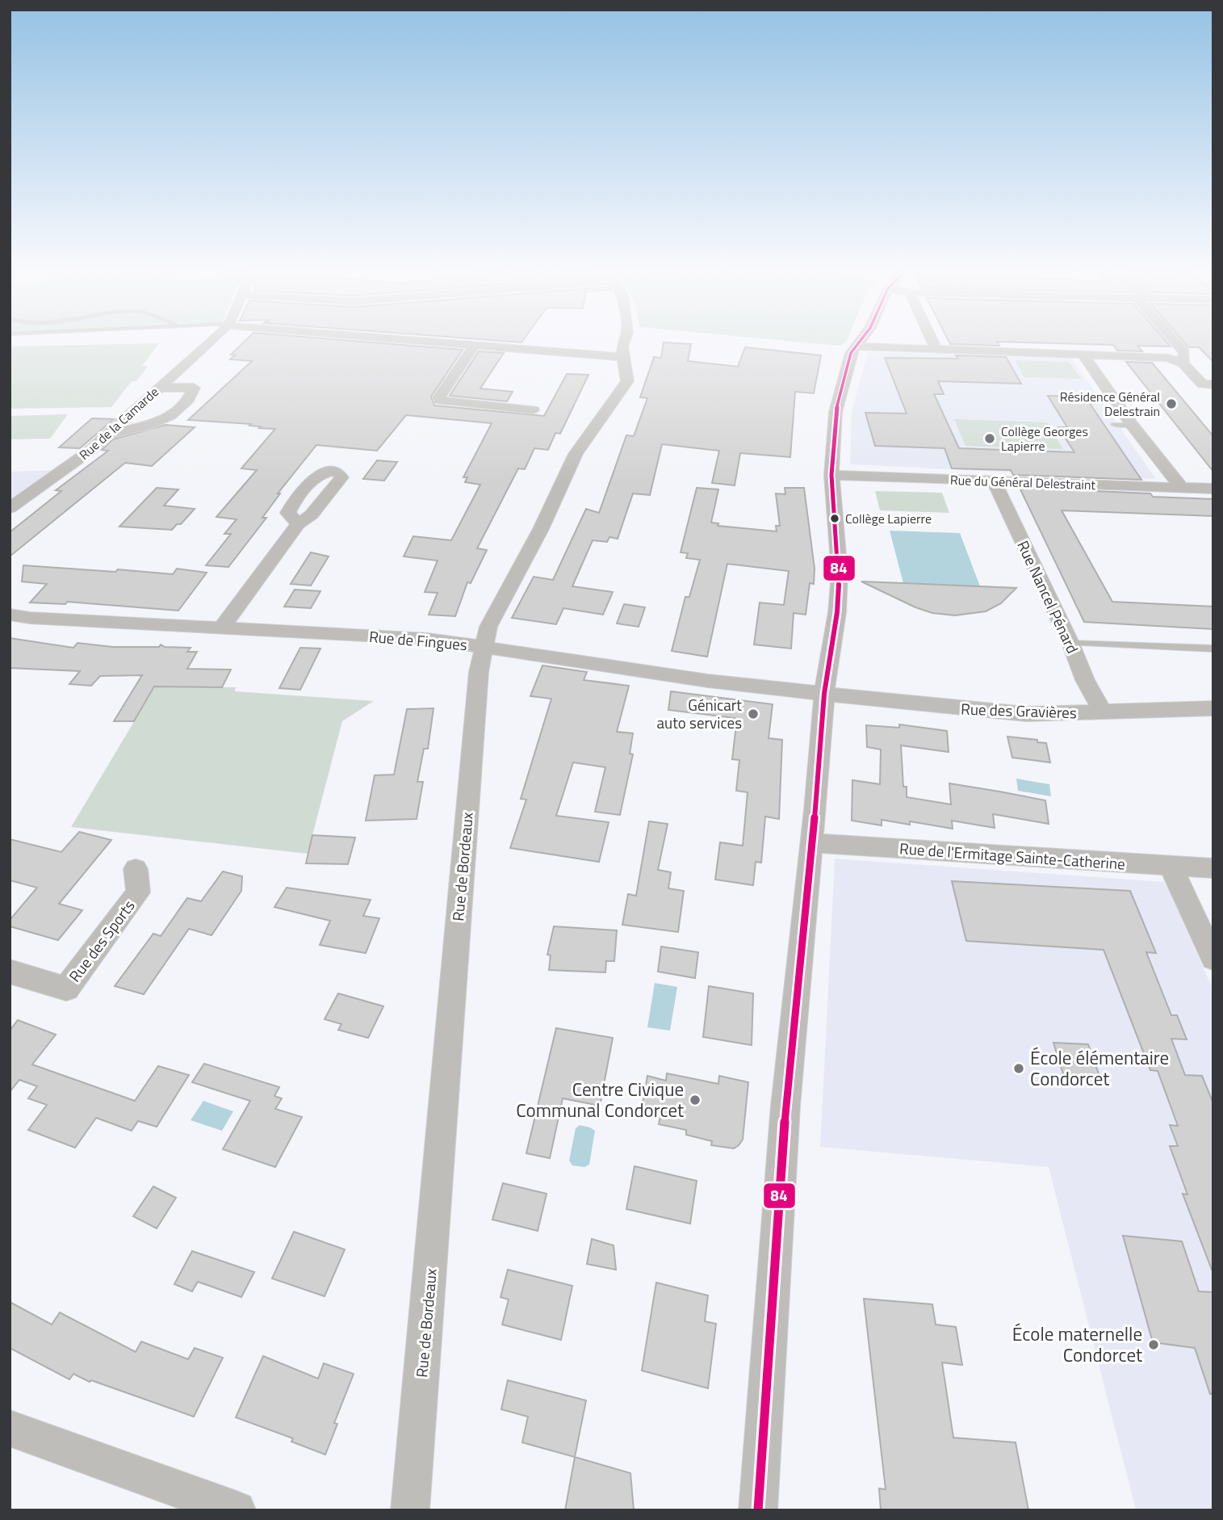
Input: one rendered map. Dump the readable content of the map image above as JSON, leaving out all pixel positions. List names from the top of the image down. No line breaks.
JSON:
{"streets":{"street":["Rue de la Camarde","Rue du Général Delestraint","Rue Nancel Pénard","Rue de Fingues","Rue des Gravières","Rue de l'Ermitage Sainte-Catherine","Rue de Bordeaux","Rue des Sports"]},"crossings":[["Rue du Général Delestraint","Rue Nancel Pénard"],["Rue Nancel Pénard","Rue des Gravières"],["Rue de Fingues","Rue des Gravières"],["Rue de Fingues","Rue de Bordeaux"]],"places":["Résidence Général Delestrain","Collège Georges Lapierre","Collège Lapierre","Génicart auto services","École élémentaire Condorcet","Centre Civique Communal Condorcet","École maternelle Condorcet"],"lines":["transit line 84"]}
